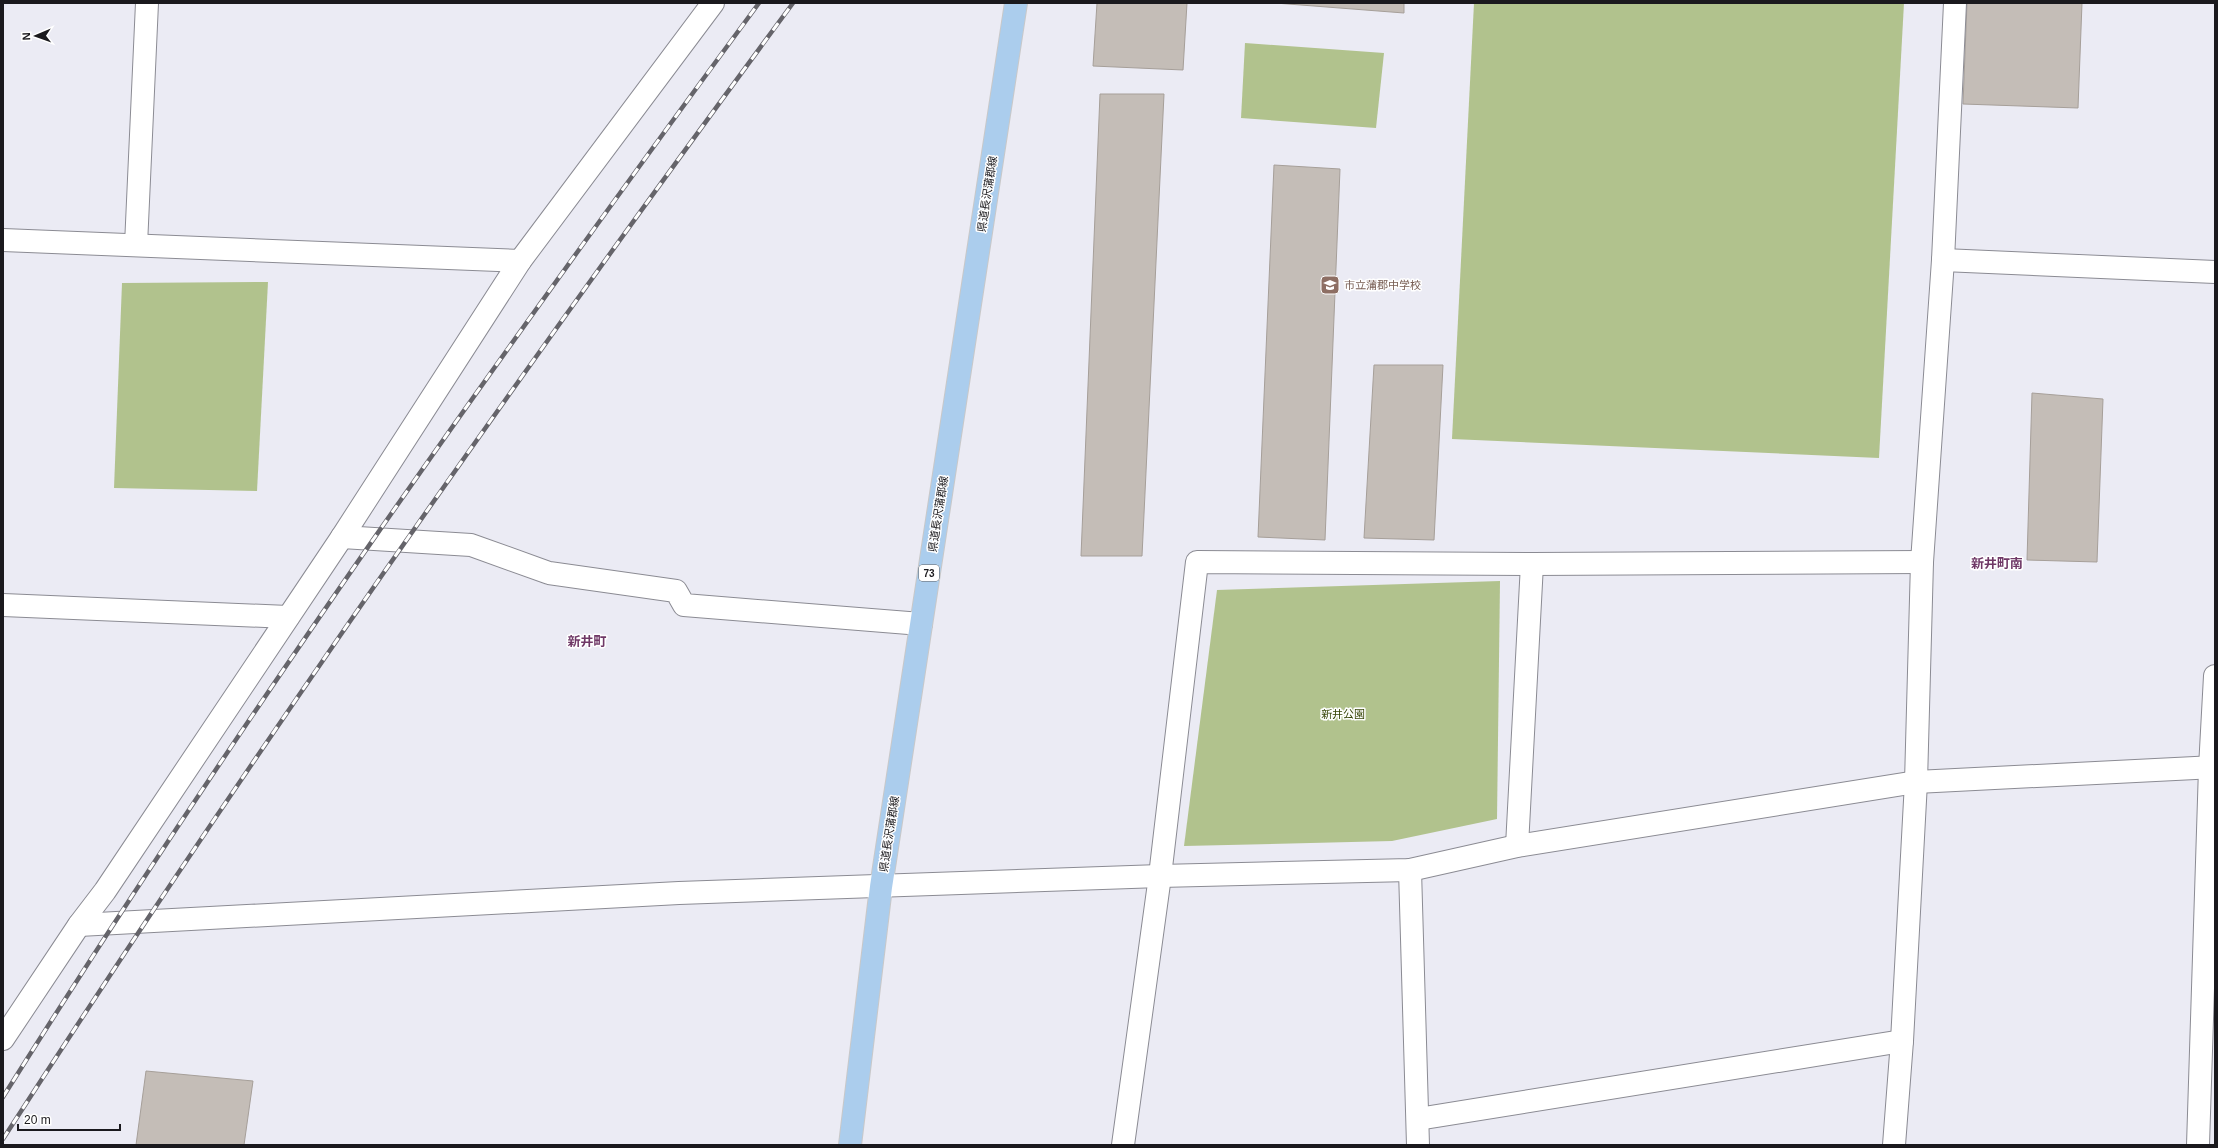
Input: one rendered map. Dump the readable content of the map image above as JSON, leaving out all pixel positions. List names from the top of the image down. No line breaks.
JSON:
{"streets":{"main road":["県道長沢蒲郡線","73"]},"districts":["新井町南","新井町"],"parks":["新井公園"],"places":{"school or university":["市立蒲郡中学校"]},"scale_bar":"20 m","north":"left"}
